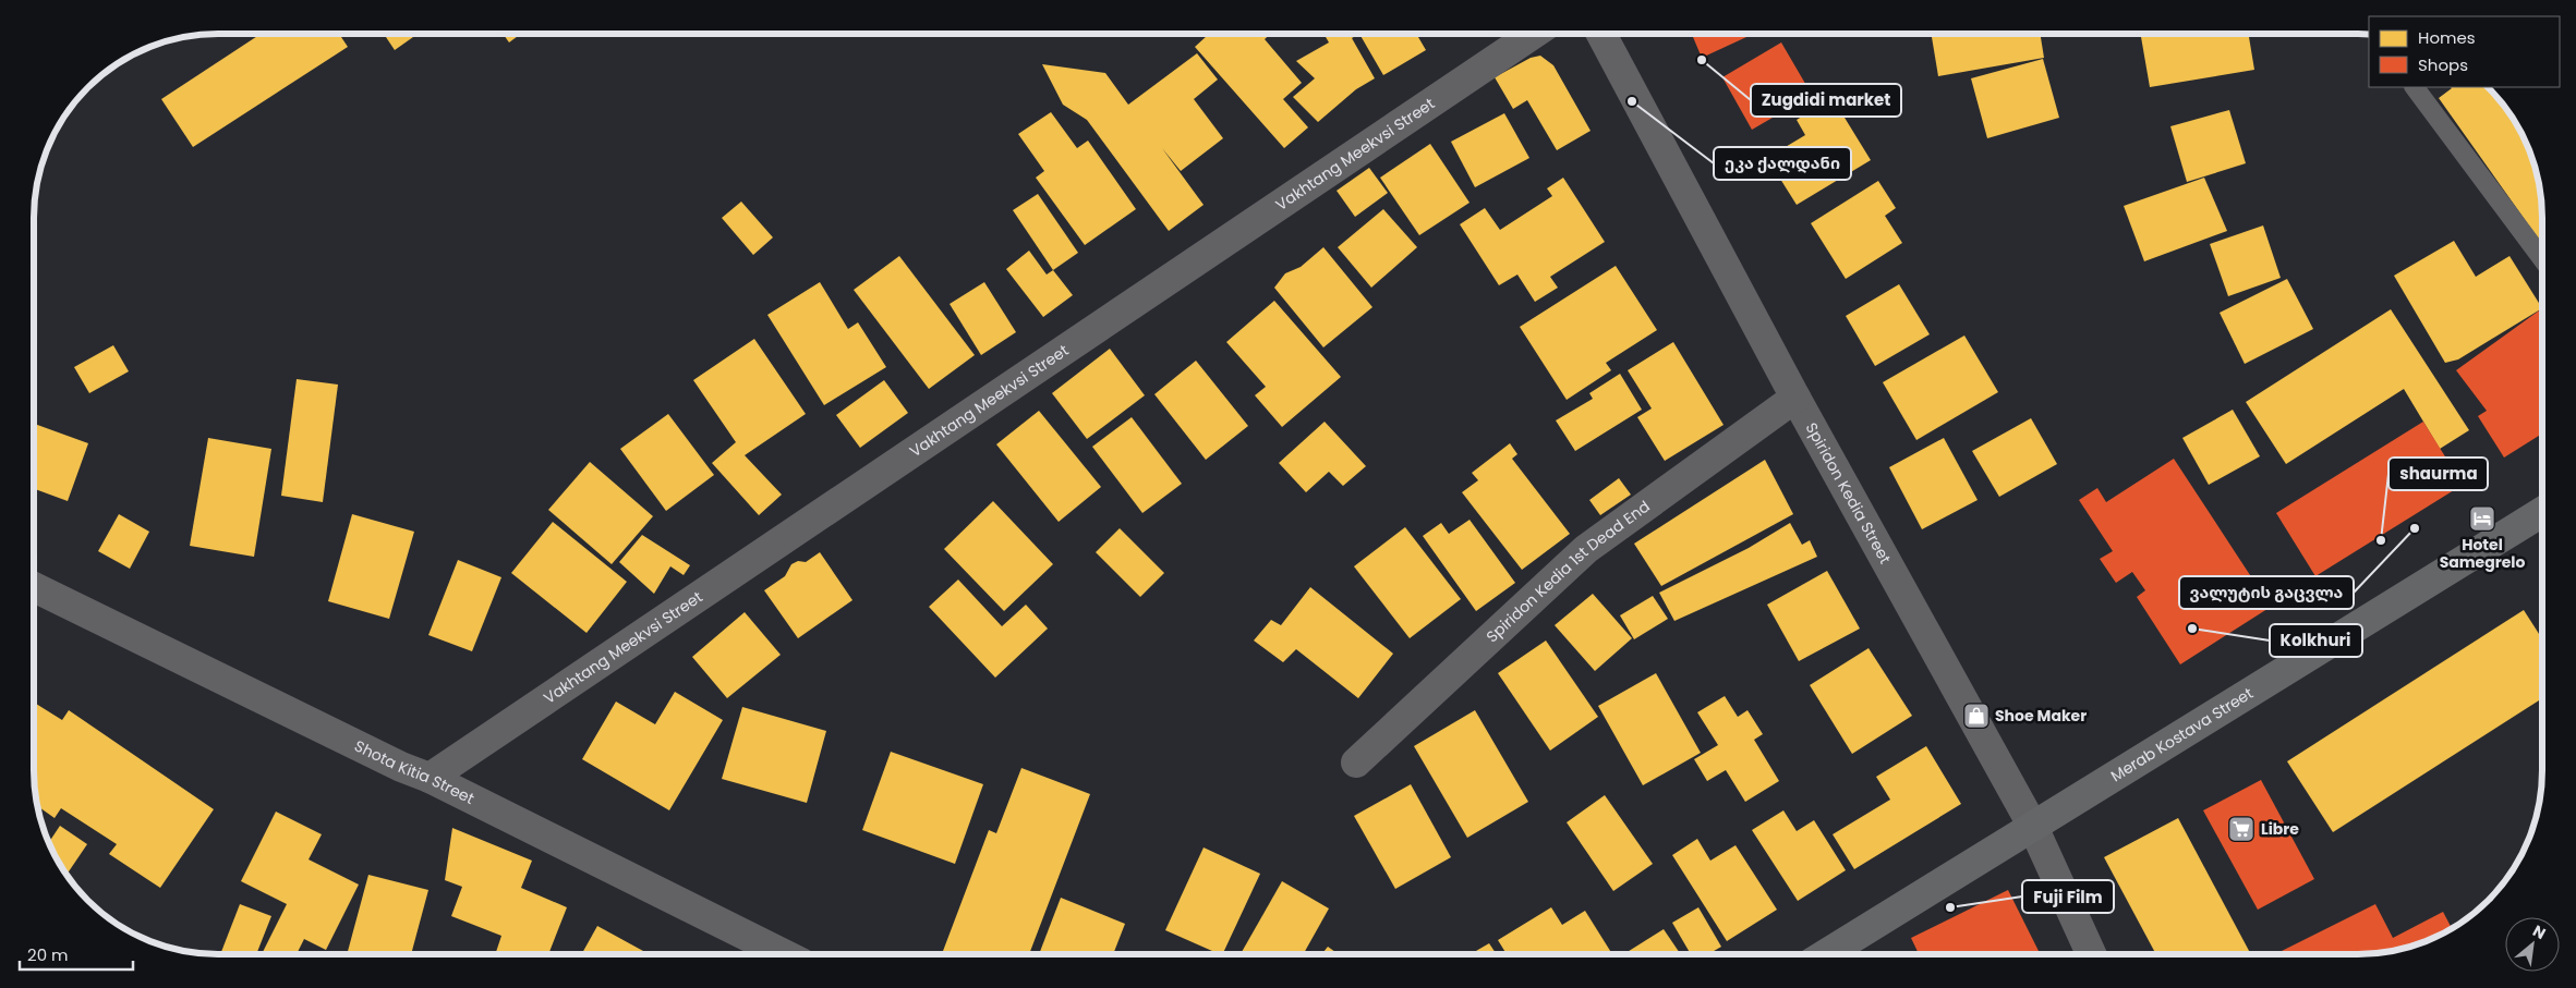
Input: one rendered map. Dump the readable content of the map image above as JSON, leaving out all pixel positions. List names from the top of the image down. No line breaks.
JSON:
{"streets":{"main road":["Merab Kostava Street"],"street":["Vakhtang Meekvsi Street","Spiridon Kedia Street","Spiridon Kedia 1st Dead End","Shota Kitia Street"]},"crossings":[["Vakhtang Meekvsi Street","Shota Kitia Street"],["Spiridon Kedia Street","Spiridon Kedia 1st Dead End"],["Spiridon Kedia Street","Merab Kostava Street"]],"places":{"other":["Zugdidi market","ეკა ქალდანი","ვალუტის გაცვლა","shaurma","Kolkhuri","Fuji Film"],"hotel":["Hotel Samegrelo"],"shop":["Shoe Maker"],"supermarket":["Libre"]},"legend":["Homes","Shops"],"scale_bar":"20 m","north":"top right"}
